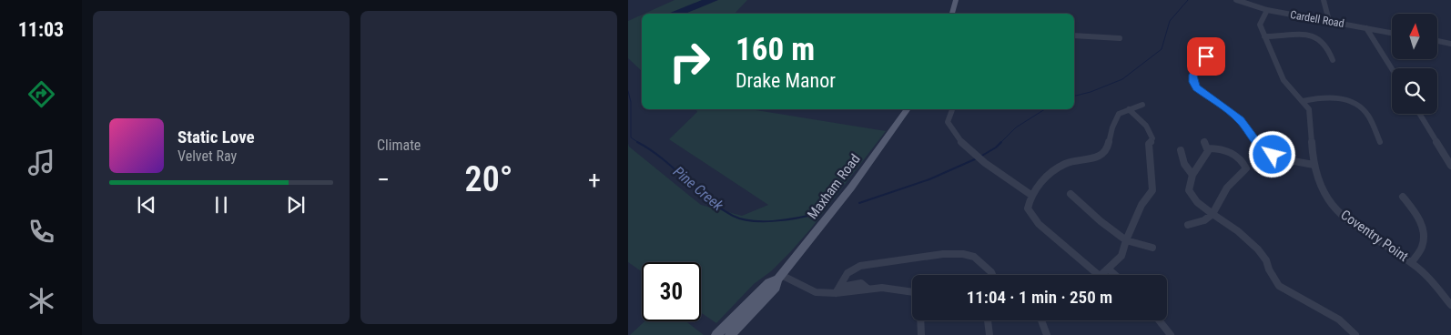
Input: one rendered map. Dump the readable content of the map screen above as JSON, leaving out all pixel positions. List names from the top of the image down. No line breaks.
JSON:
{"streets":{"main road":["Maxham Road"],"street":["Cardell Road","Coventry Point"]},"crossings":[["Cardell Road","Coventry Point"]],"water":["Pine Creek"],"north":"top","page":{"tabs":"11:03","tile":"Climate","turn":["160 m","Drake Manor"],"song":["Static Love","Velvet Ray"],"heat":["−","20°","+"],"limit":"30","trip":"11:04 · 1 min · 250 m"}}
